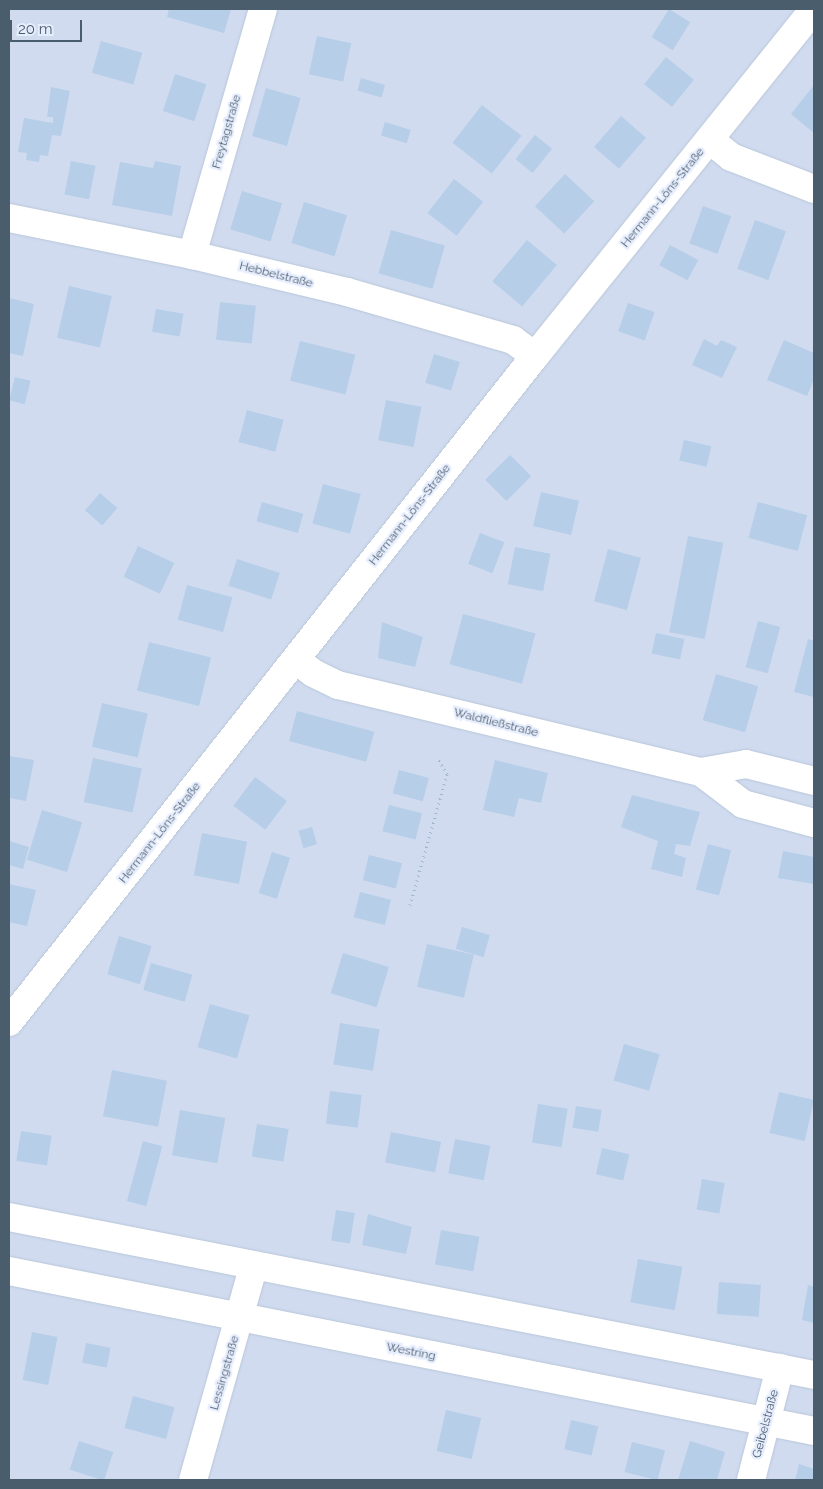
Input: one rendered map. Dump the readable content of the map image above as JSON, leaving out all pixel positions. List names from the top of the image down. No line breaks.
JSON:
{"streets":{"street":["Freytagstraße","Hermann-Löns-Straße","Hebbelstraße","Waldfließstraße","Westring","Lessingstraße","Geibelstraße"]},"crossings":[["Freytagstraße","Hebbelstraße"],["Hermann-Löns-Straße","Hebbelstraße"],["Hermann-Löns-Straße","Waldfließstraße"],["Westring","Lessingstraße"],["Westring","Geibelstraße"]],"scale_bar":"20 m"}
